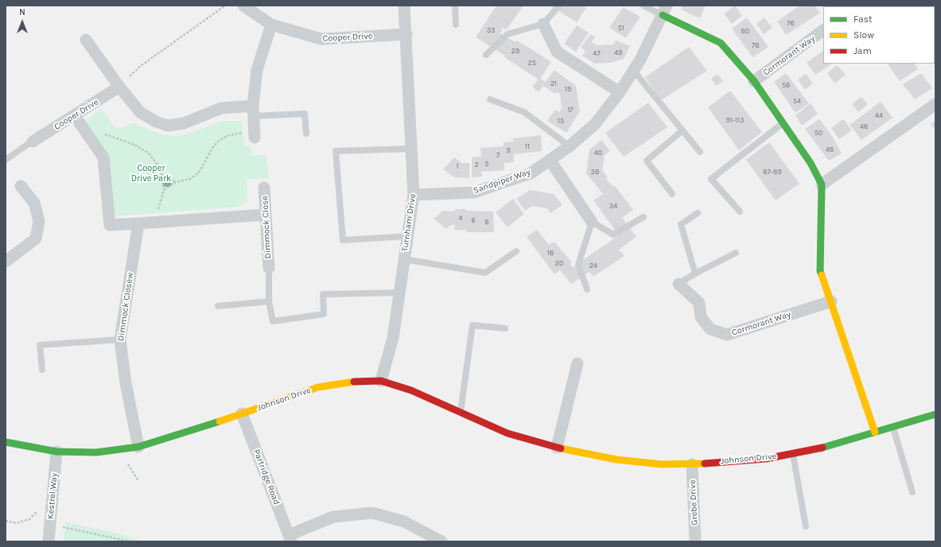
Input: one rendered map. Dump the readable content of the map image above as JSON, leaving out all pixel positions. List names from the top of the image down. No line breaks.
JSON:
{"streets":{"street":["Cooper Drive","Cormorant Way","Sandpiper Way","Turnham Drive","Dimmock Close","Dimmock Closew","Johnson Drive","Partridge Road","Kestrel Way","Grebe Drive"]},"crossings":[["Cooper Drive","Turnham Drive"],["Cormorant Way","Sandpiper Way"],["Cormorant Way","Johnson Drive"],["Sandpiper Way","Turnham Drive"],["Turnham Drive","Johnson Drive"],["Dimmock Closew","Johnson Drive"],["Johnson Drive","Partridge Road"],["Johnson Drive","Kestrel Way"],["Johnson Drive","Grebe Drive"]],"parks":["Cooper Drive Park"],"house_numbers":["76","51","33","80","78","29","49","47","25","21","56","19","54","17","44","91-113","15","46","50","11","48","9","40","7","5","3","1","38","67-89","34","4","6","8","18","20","24"],"legend":["Fast","Slow","Jam"],"north":"top"}
